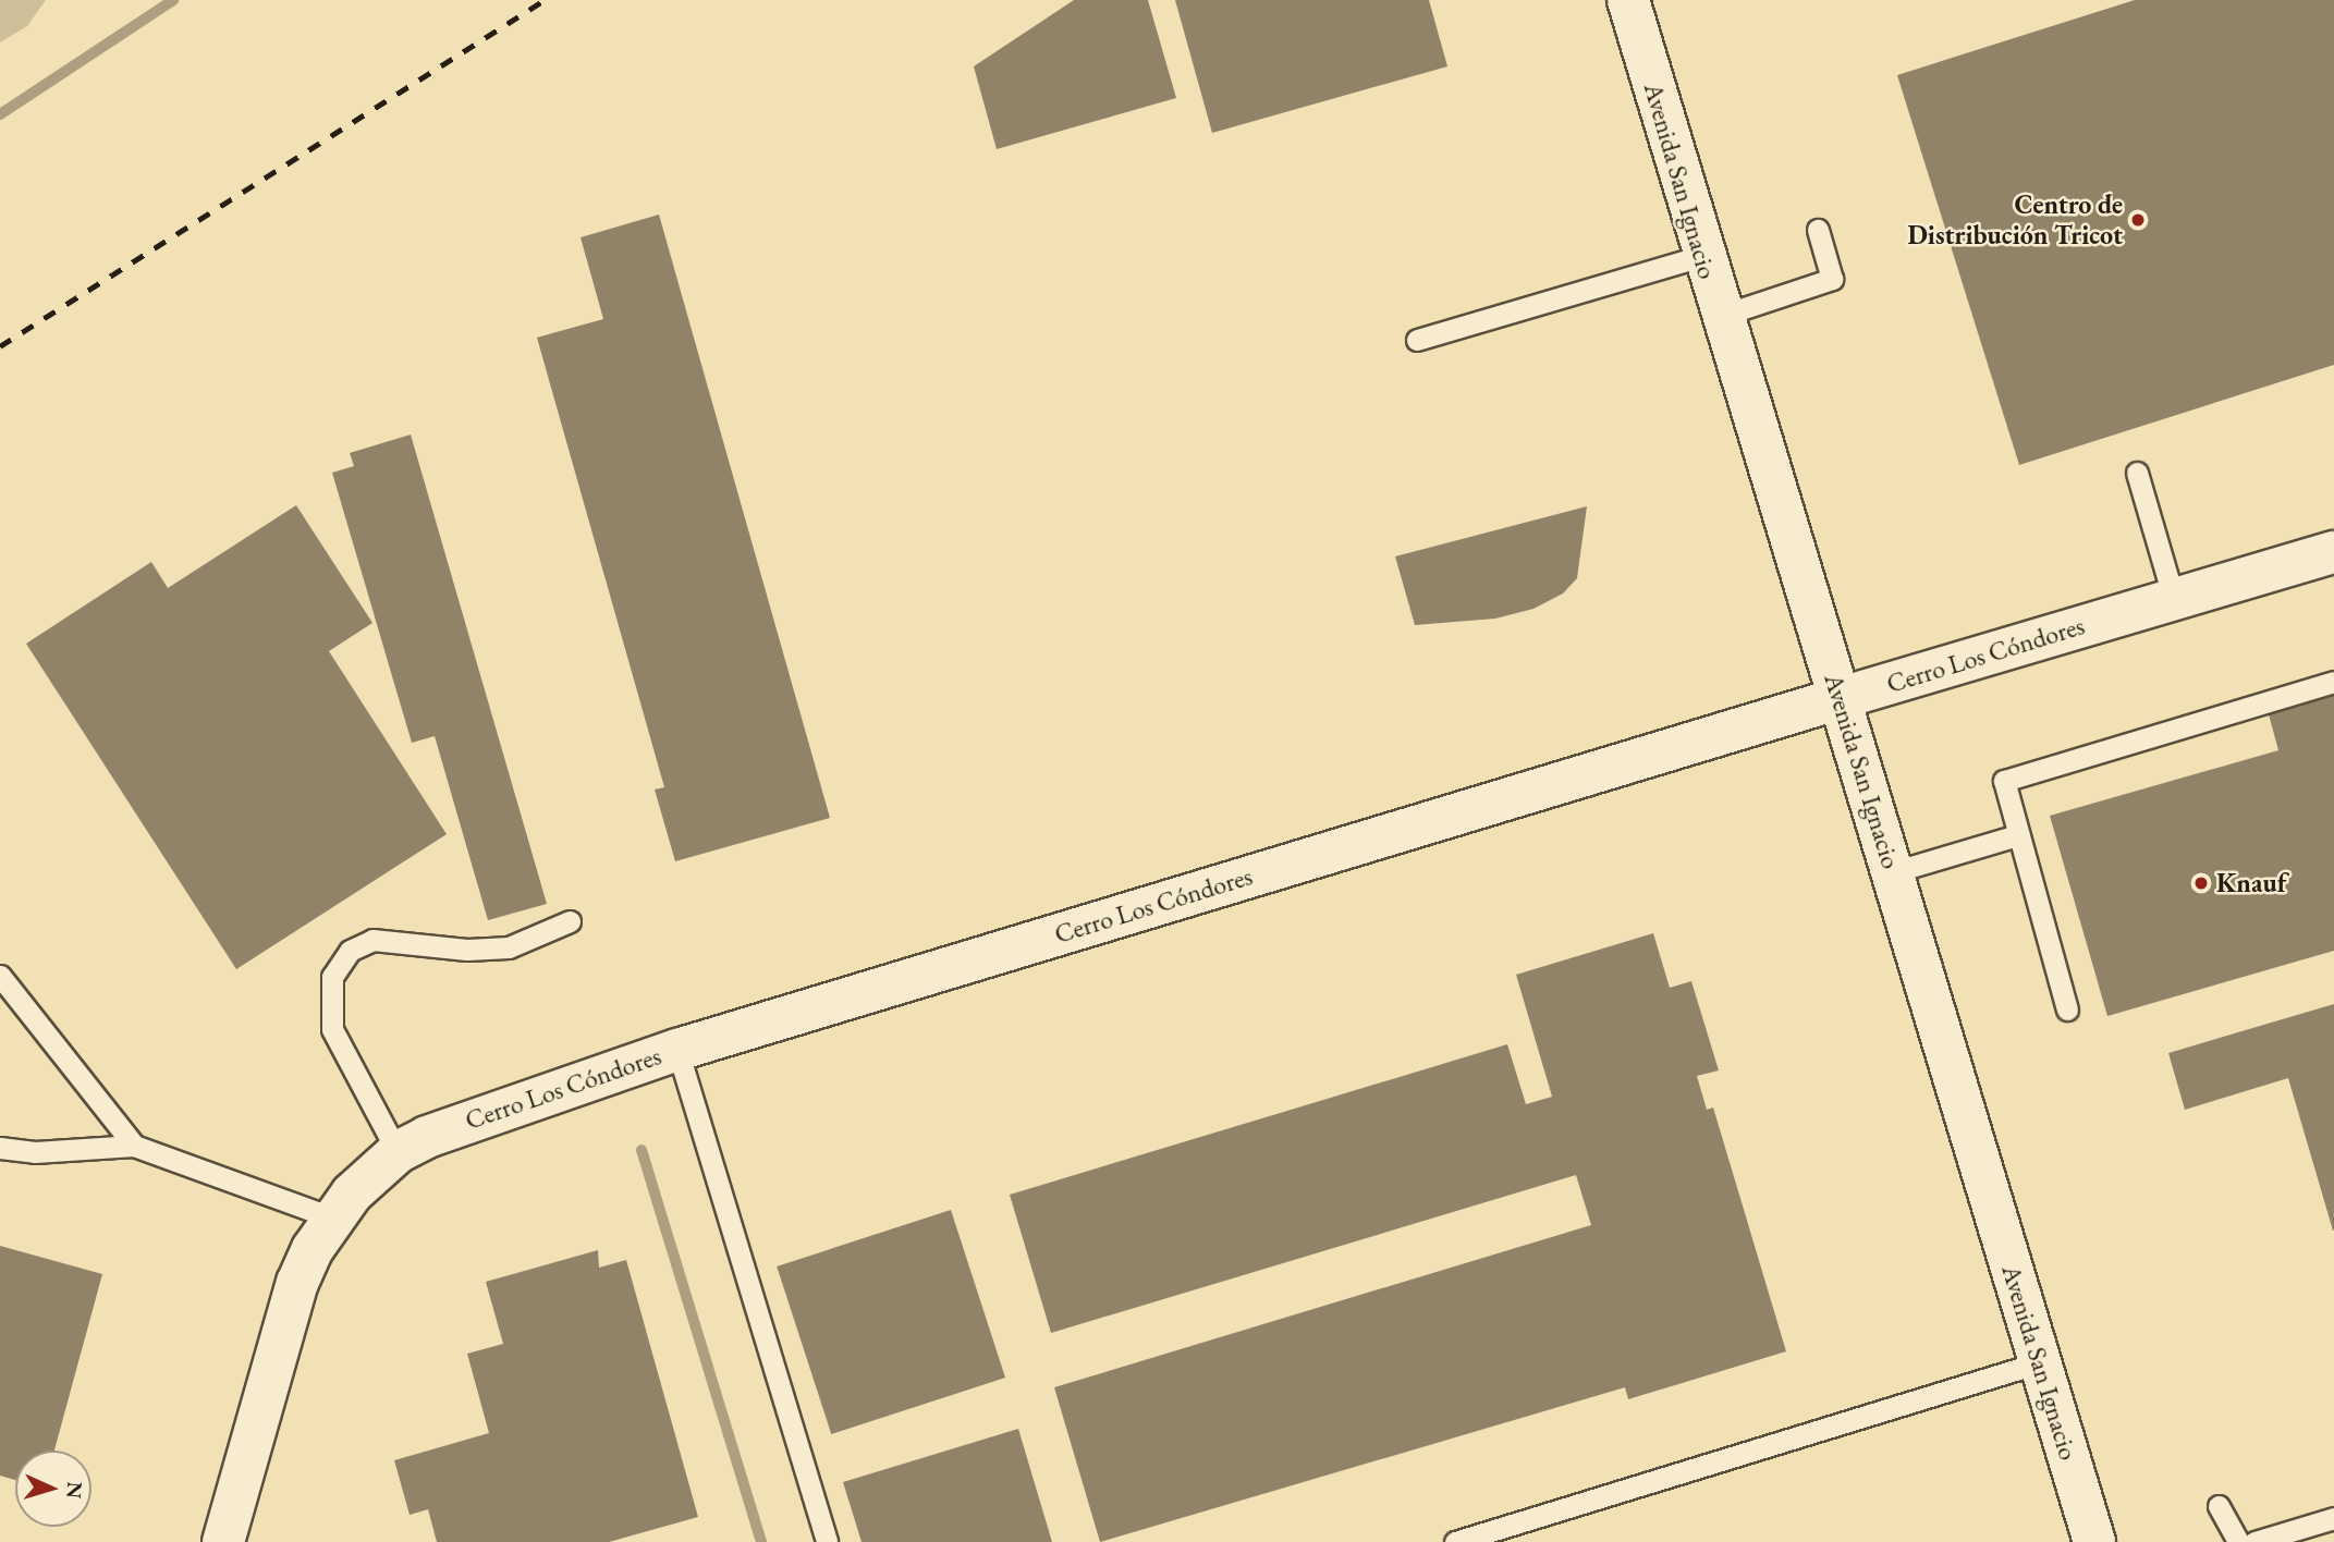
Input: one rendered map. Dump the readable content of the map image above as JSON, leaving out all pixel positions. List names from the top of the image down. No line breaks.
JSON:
{"streets":{"street":["Avenida San Ignacio","Cerro Los Cóndores"]},"crossings":[["Avenida San Ignacio","Cerro Los Cóndores"]],"places":["Centro de Distribución Tricot","Knauf"],"north":"right"}
